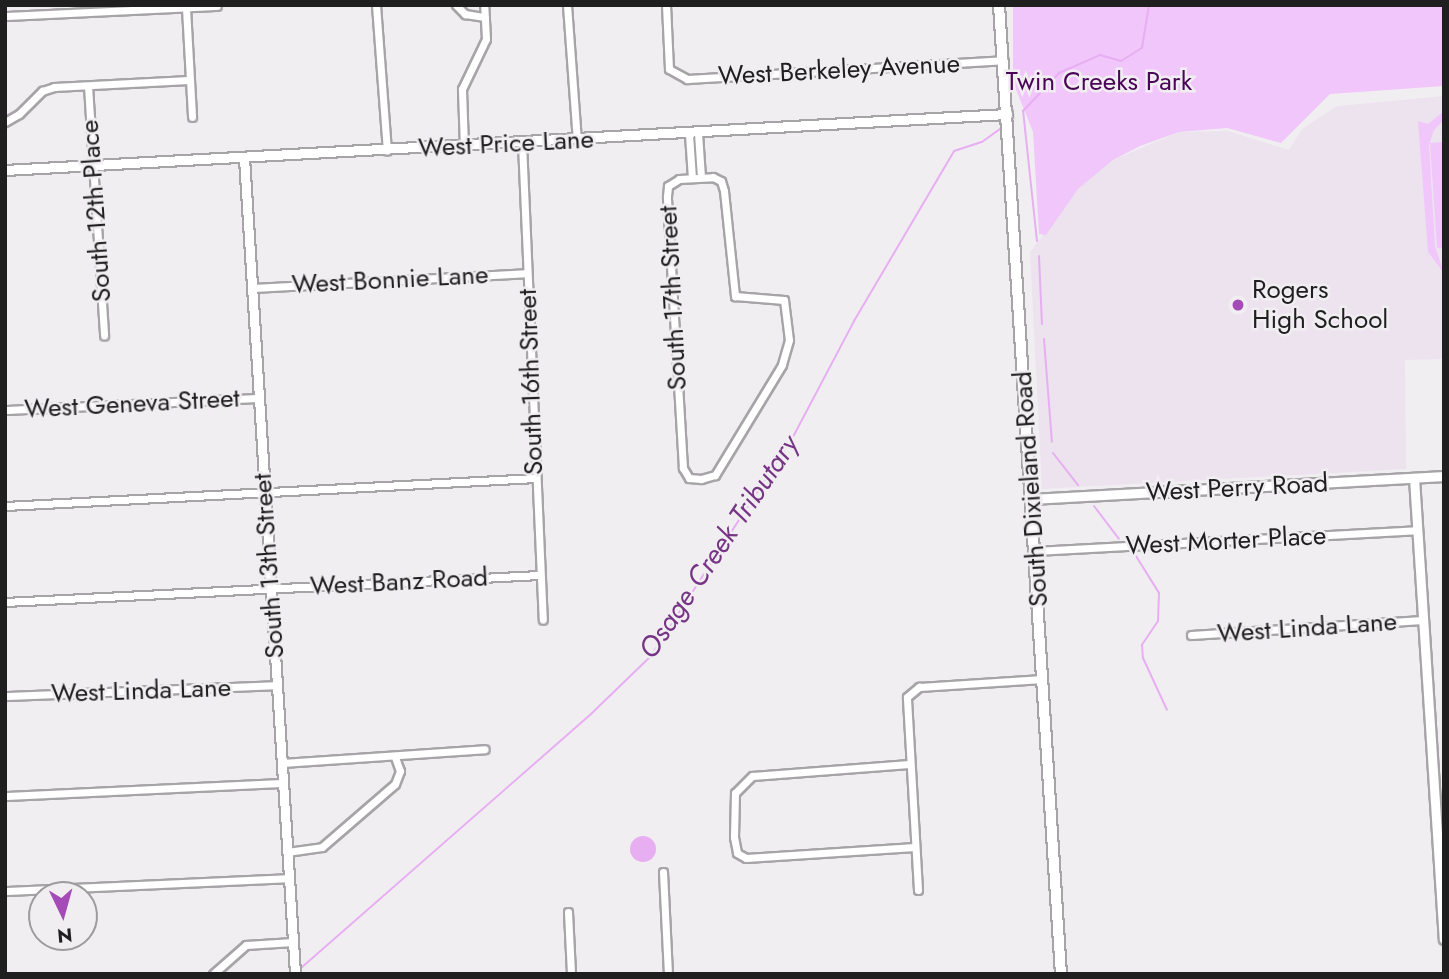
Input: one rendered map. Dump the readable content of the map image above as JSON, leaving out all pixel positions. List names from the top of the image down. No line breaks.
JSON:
{"streets":{"main road":["South Dixieland Road"],"street":["West Berkeley Avenue","West Price Lane","South 12th Place","West Bonnie Lane","South 17th Street","South 16th Street","West Geneva Street","West Perry Road","West Morter Place","South 13th Street","West Banz Road","West Linda Lane"]},"crossings":[["West Berkeley Avenue","South Dixieland Road"],["West Price Lane","South 12th Place"],["West Price Lane","South 17th Street"],["West Price Lane","South 16th Street"],["West Price Lane","South Dixieland Road"],["West Price Lane","South 13th Street"],["West Bonnie Lane","South 16th Street"],["West Bonnie Lane","South 13th Street"],["South 16th Street","West Banz Road"],["West Geneva Street","South 13th Street"],["West Perry Road","South Dixieland Road"],["South Dixieland Road","West Morter Place"],["South 13th Street","West Banz Road"],["South 13th Street","West Linda Lane"]],"water":["Osage Creek Tributary"],"parks":["Twin Creeks Park"],"places":["Rogers High School"],"north":"bottom"}
